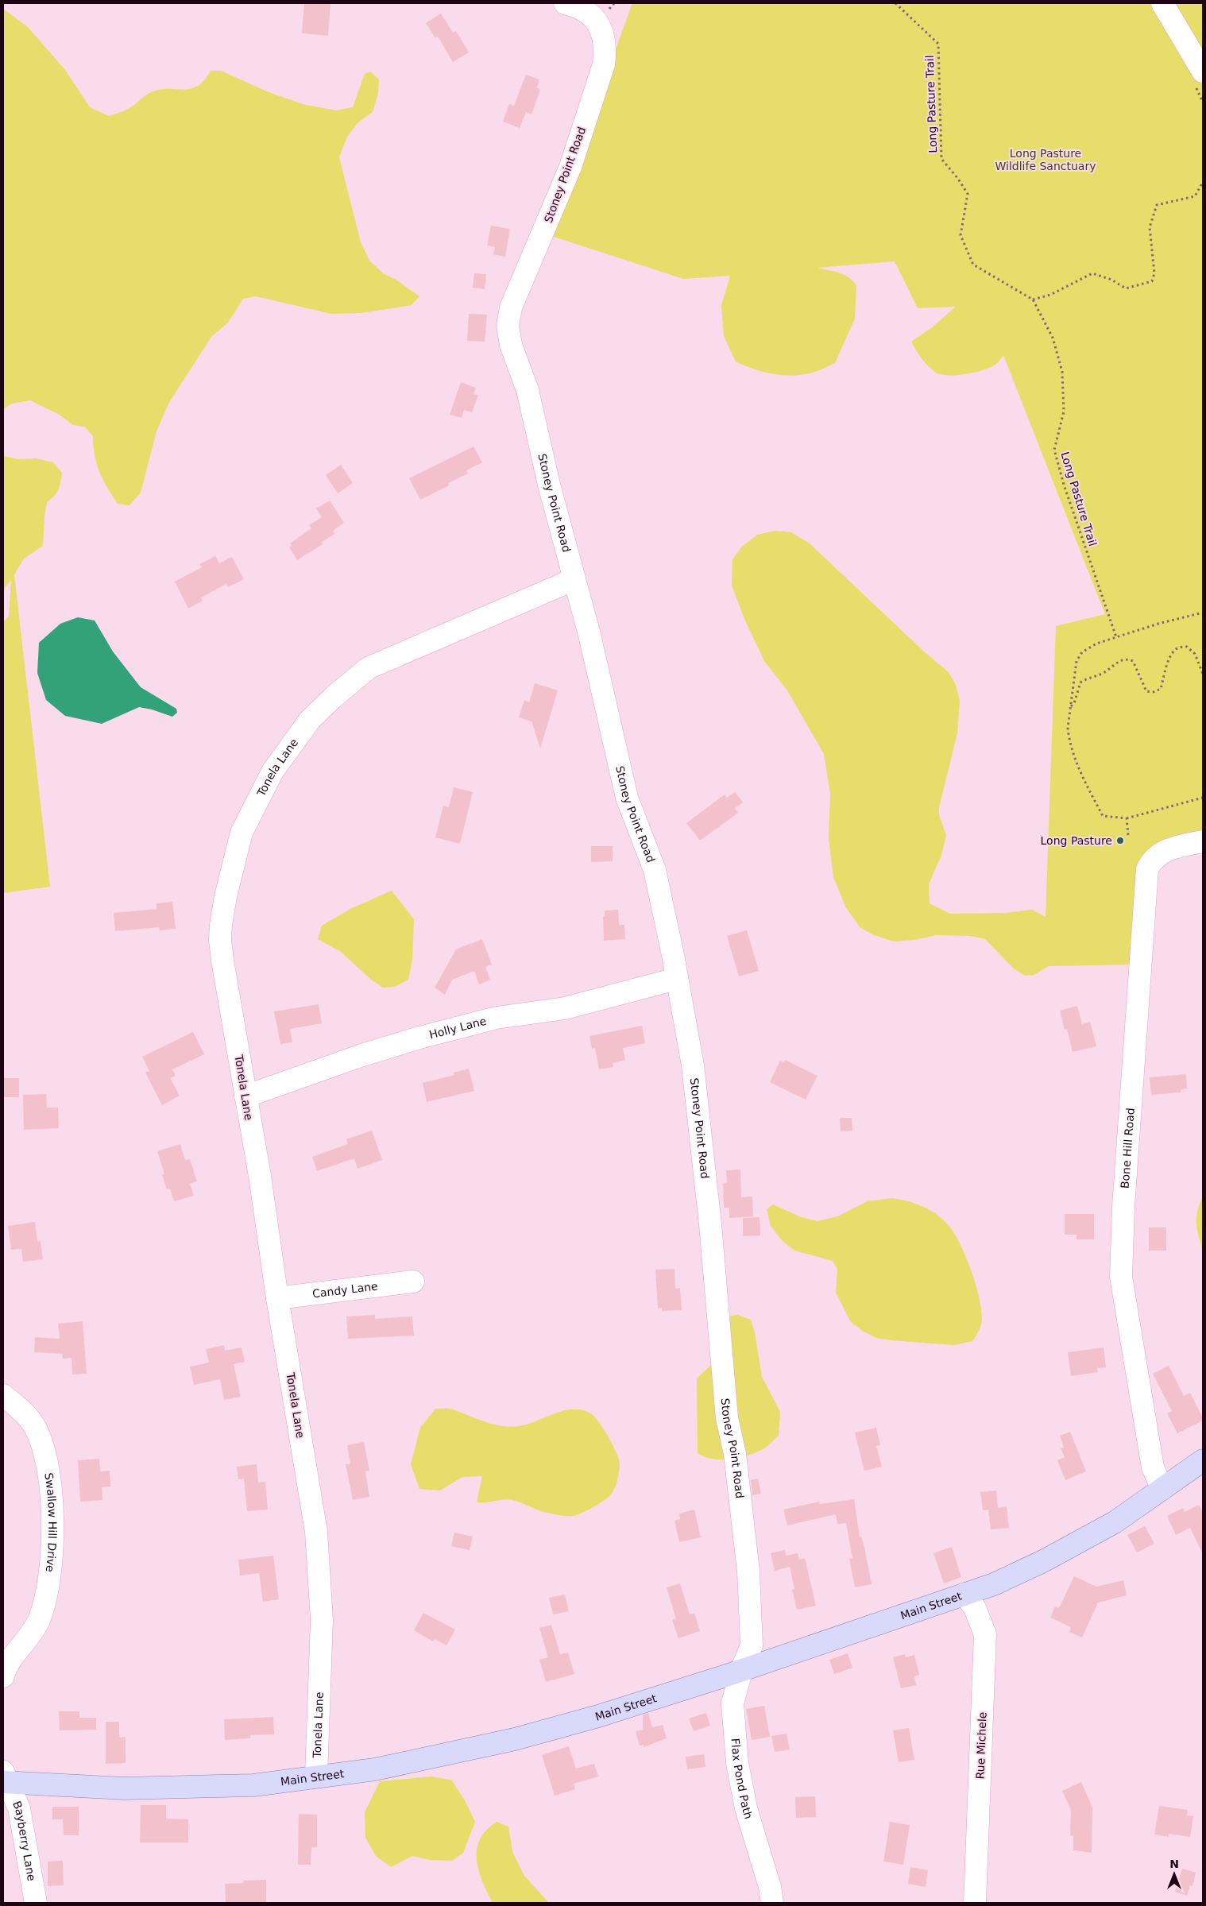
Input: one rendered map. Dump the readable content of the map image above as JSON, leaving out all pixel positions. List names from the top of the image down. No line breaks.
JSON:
{"streets":{"main road":["Main Street"],"street":["Stoney Point Road","Tonela Lane","Holly Lane","Bone Hill Road","Candy Lane","Swallow Hill Drive","Rue Michele","Flax Pond Path","Bayberry Lane"],"path":["Long Pasture Trail"]},"crossings":[["Stoney Point Road","Tonela Lane"],["Stoney Point Road","Holly Lane"],["Stoney Point Road","Main Street"],["Stoney Point Road","Flax Pond Path"],["Tonela Lane","Holly Lane"],["Tonela Lane","Candy Lane"],["Tonela Lane","Main Street"],["Bone Hill Road","Main Street"],["Main Street","Rue Michele"],["Main Street","Flax Pond Path"],["Main Street","Bayberry Lane"]],"parks":["Long Pasture Wildlife Sanctuary"],"places":["Long Pasture"],"north":"top"}
